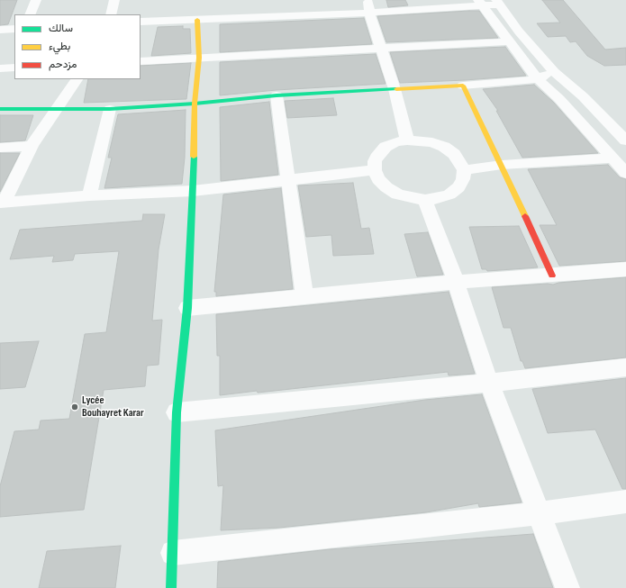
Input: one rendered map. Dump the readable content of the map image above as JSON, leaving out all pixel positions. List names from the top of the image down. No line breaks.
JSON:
{"places":["Lycée Bouhayret Karar"],"legend":["سالك","بطيء","مزدحم"]}
